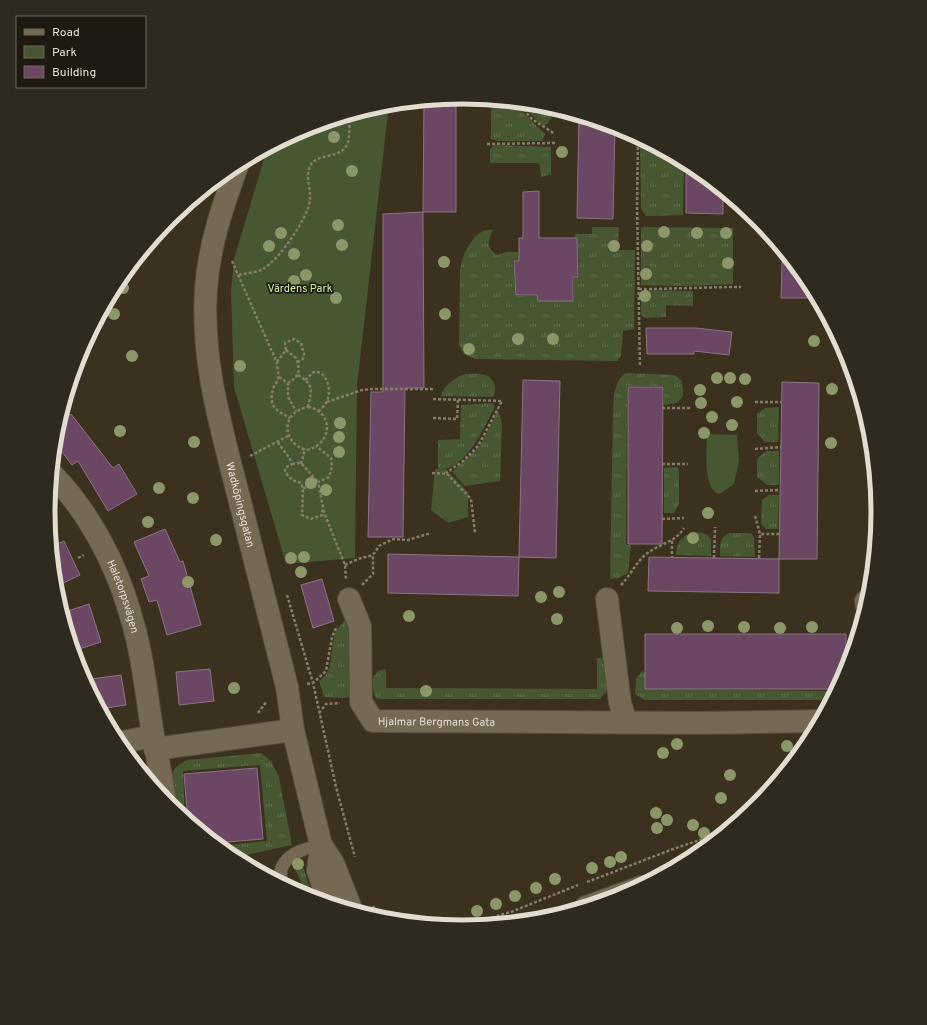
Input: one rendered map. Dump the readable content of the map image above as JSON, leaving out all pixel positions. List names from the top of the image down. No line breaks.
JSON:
{"streets":{"street":["Wadköpingsgatan","Haletorpsvägen","Hjalmar Bergmans Gata"]},"parks":["Värdens Park"],"legend":["Road","Park","Building"]}
